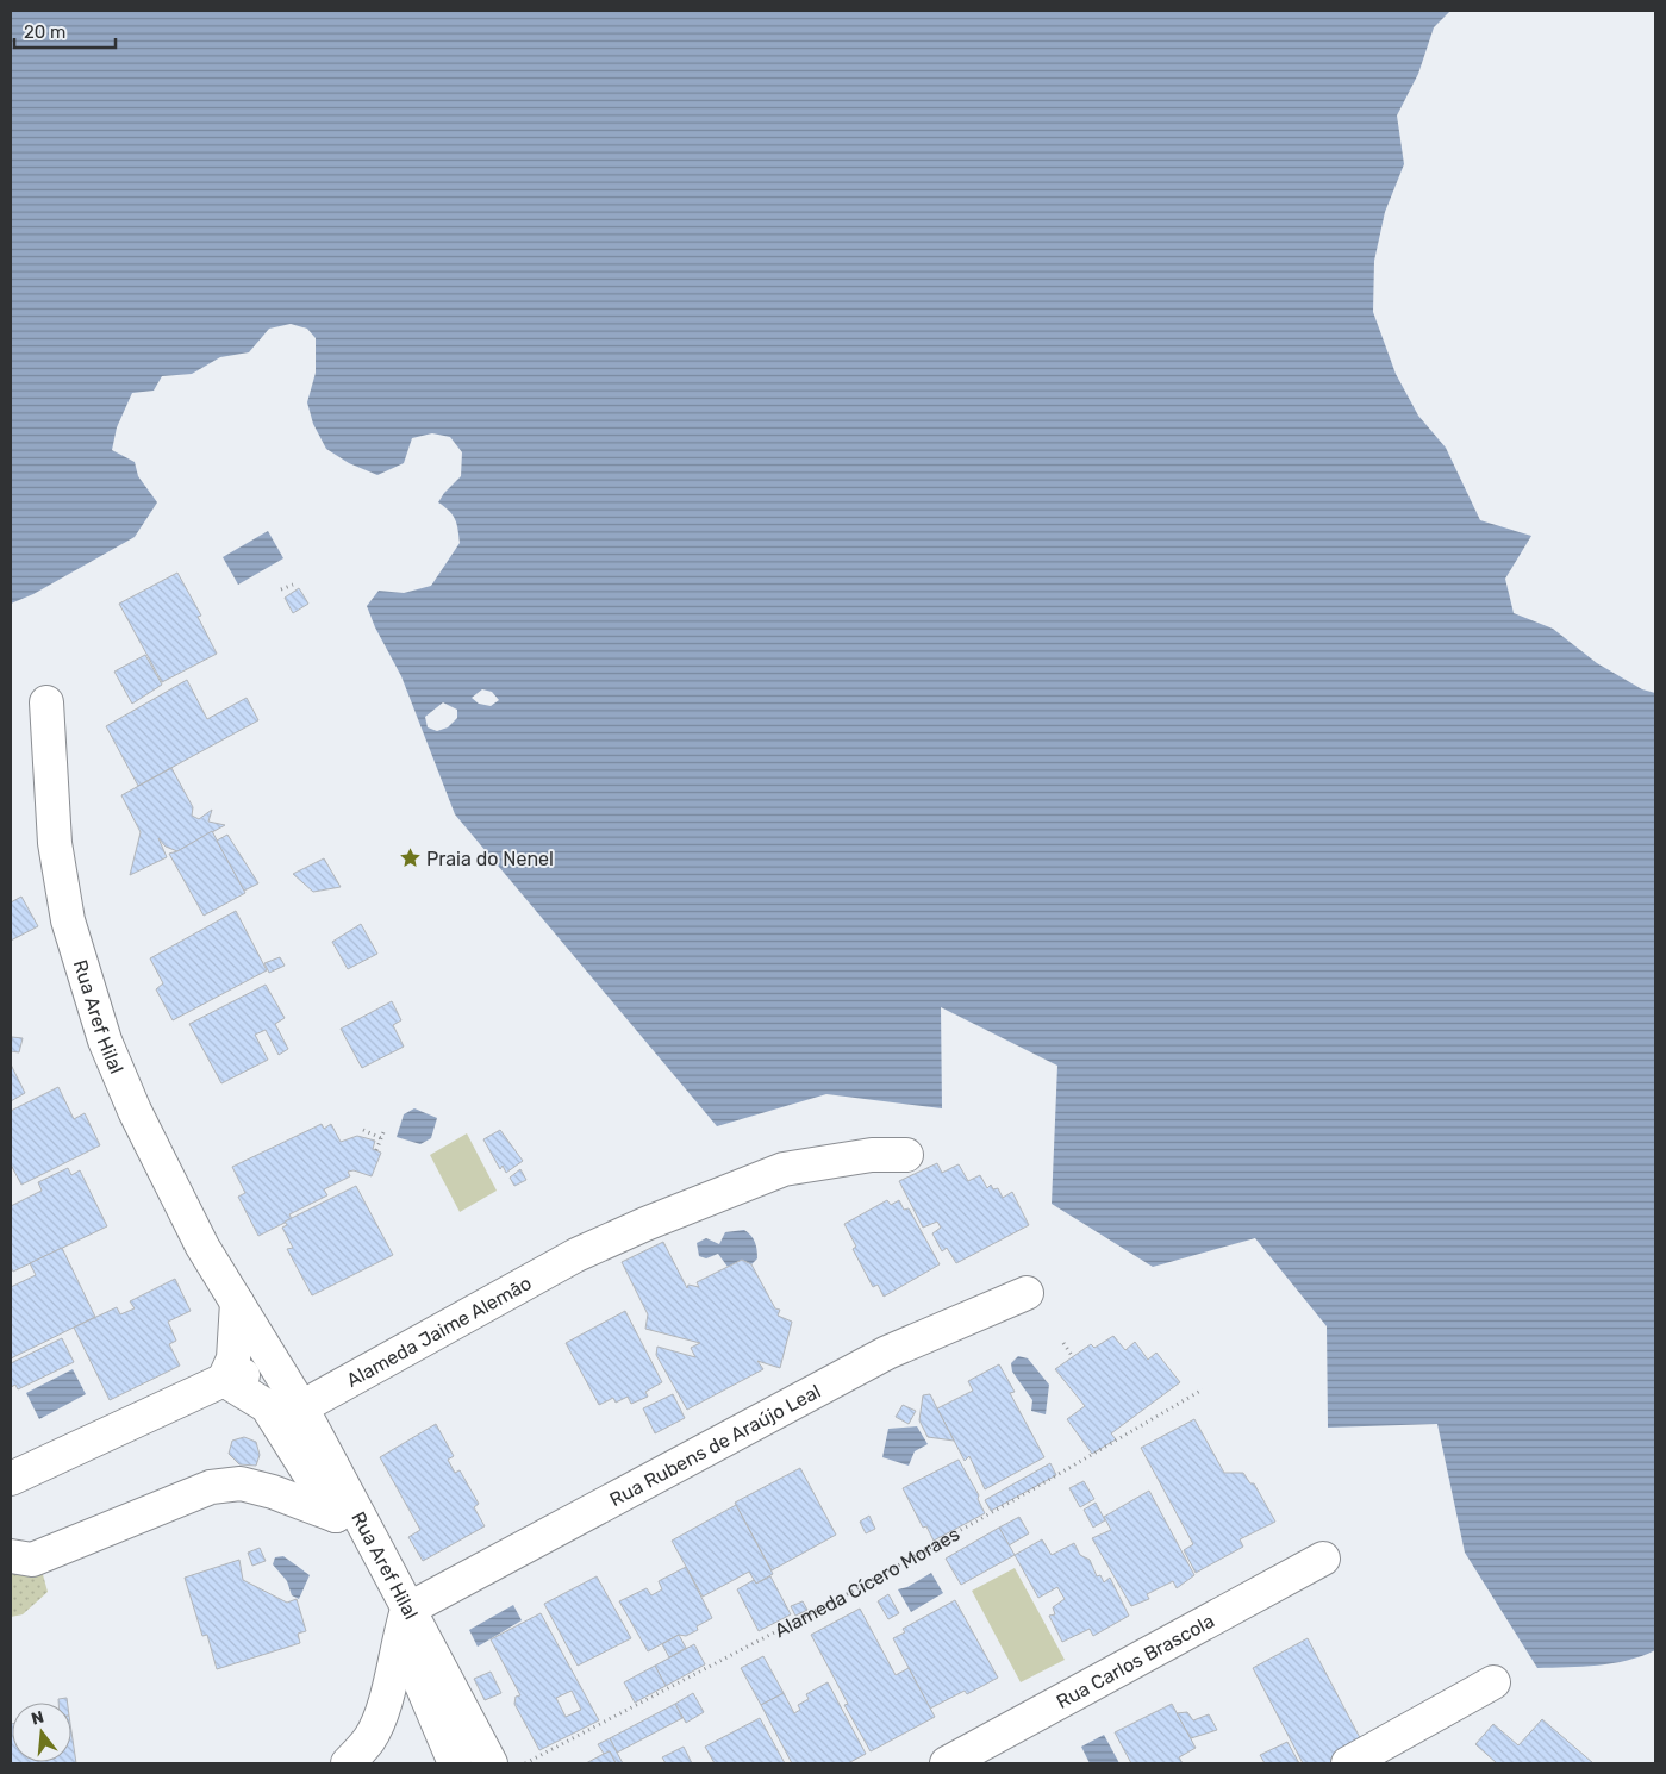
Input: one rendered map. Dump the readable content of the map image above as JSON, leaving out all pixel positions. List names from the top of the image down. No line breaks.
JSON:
{"streets":{"street":["Rua Aref Hilal","Alameda Jaime Alemão","Rua Rubens de Araújo Leal","Rua Carlos Brascola"],"path":["Alameda Cícero Moraes"]},"crossings":[["Rua Aref Hilal","Alameda Jaime Alemão"],["Rua Aref Hilal","Rua Rubens de Araújo Leal"]],"places":{"place":["Praia do Nenel"]},"scale_bar":"20 m","north":"top"}
